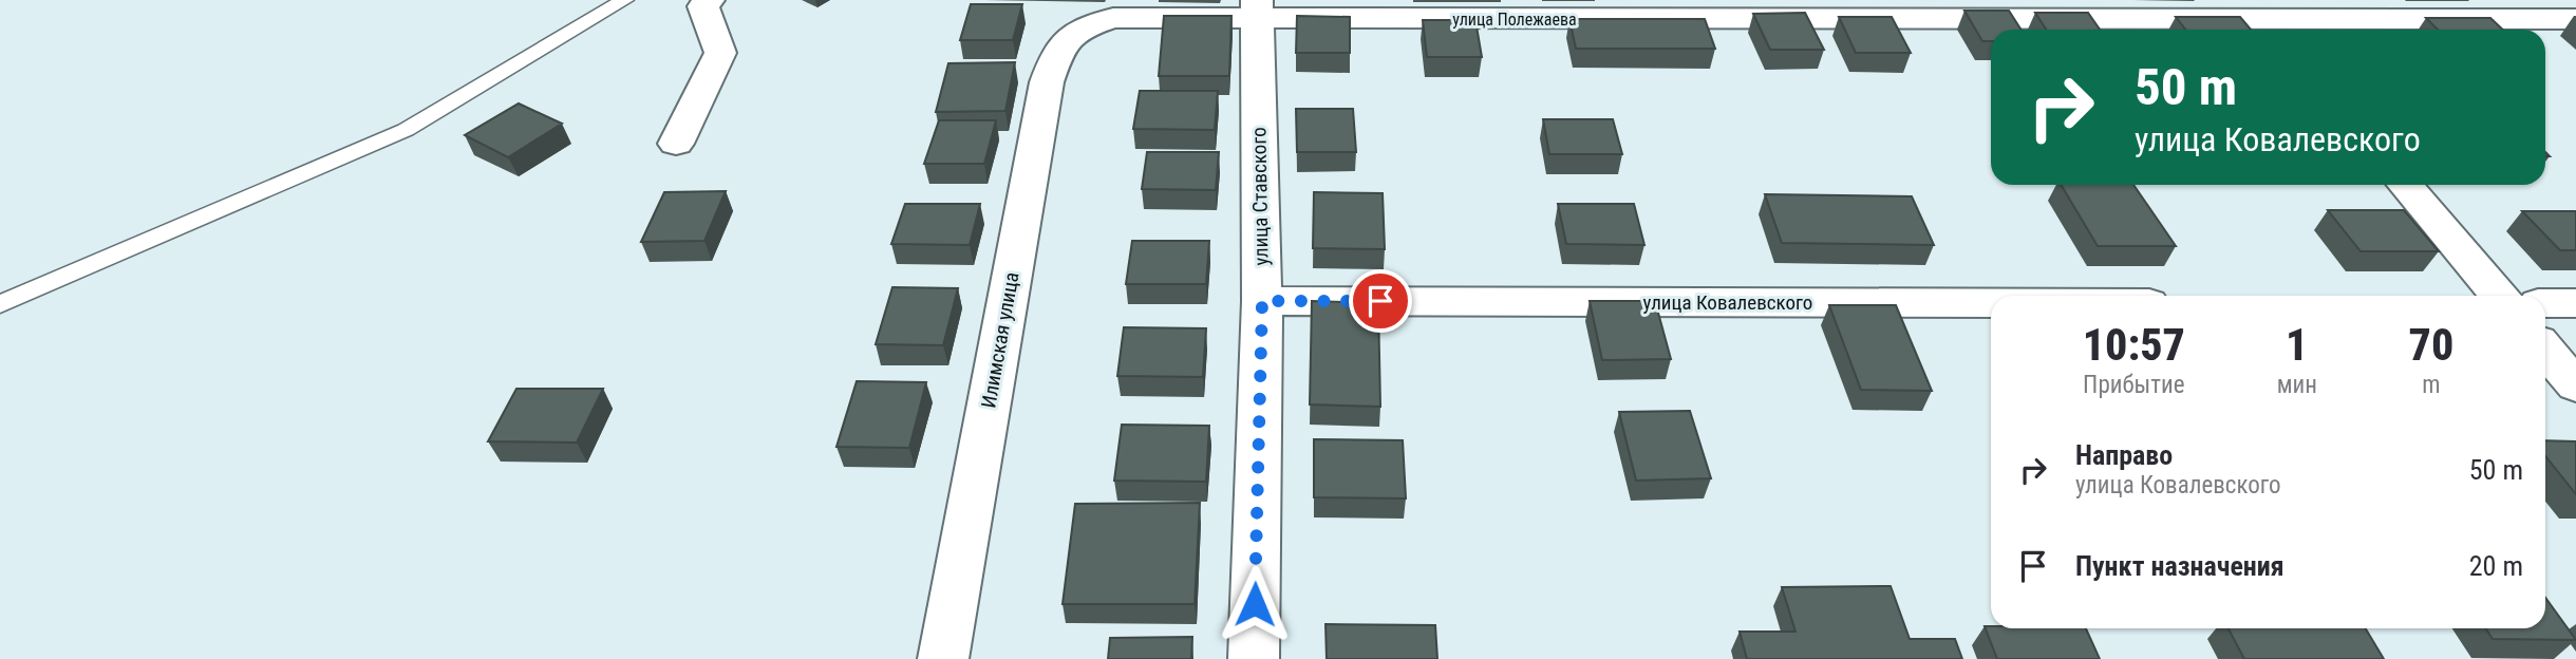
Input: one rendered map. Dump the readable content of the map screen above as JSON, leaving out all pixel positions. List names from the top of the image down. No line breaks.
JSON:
{"streets":{"street":["улица Полежаева","улица Ставского","улица Ковалевского","Илимская улица"]},"crossings":[["улица Полежаева","улица Ставского"],["улица Полежаева","Илимская улица"],["улица Ставского","улица Ковалевского"]],"page":{"turn":["50 m","улица Ковалевского"],"eta":["10:57","Прибытие","1","мин","70","m"],"list":[{"name":"Направо","note":"улица Ковалевского","value":"50 m"},{"name":"Пункт назначения","value":"20 m"}]}}
